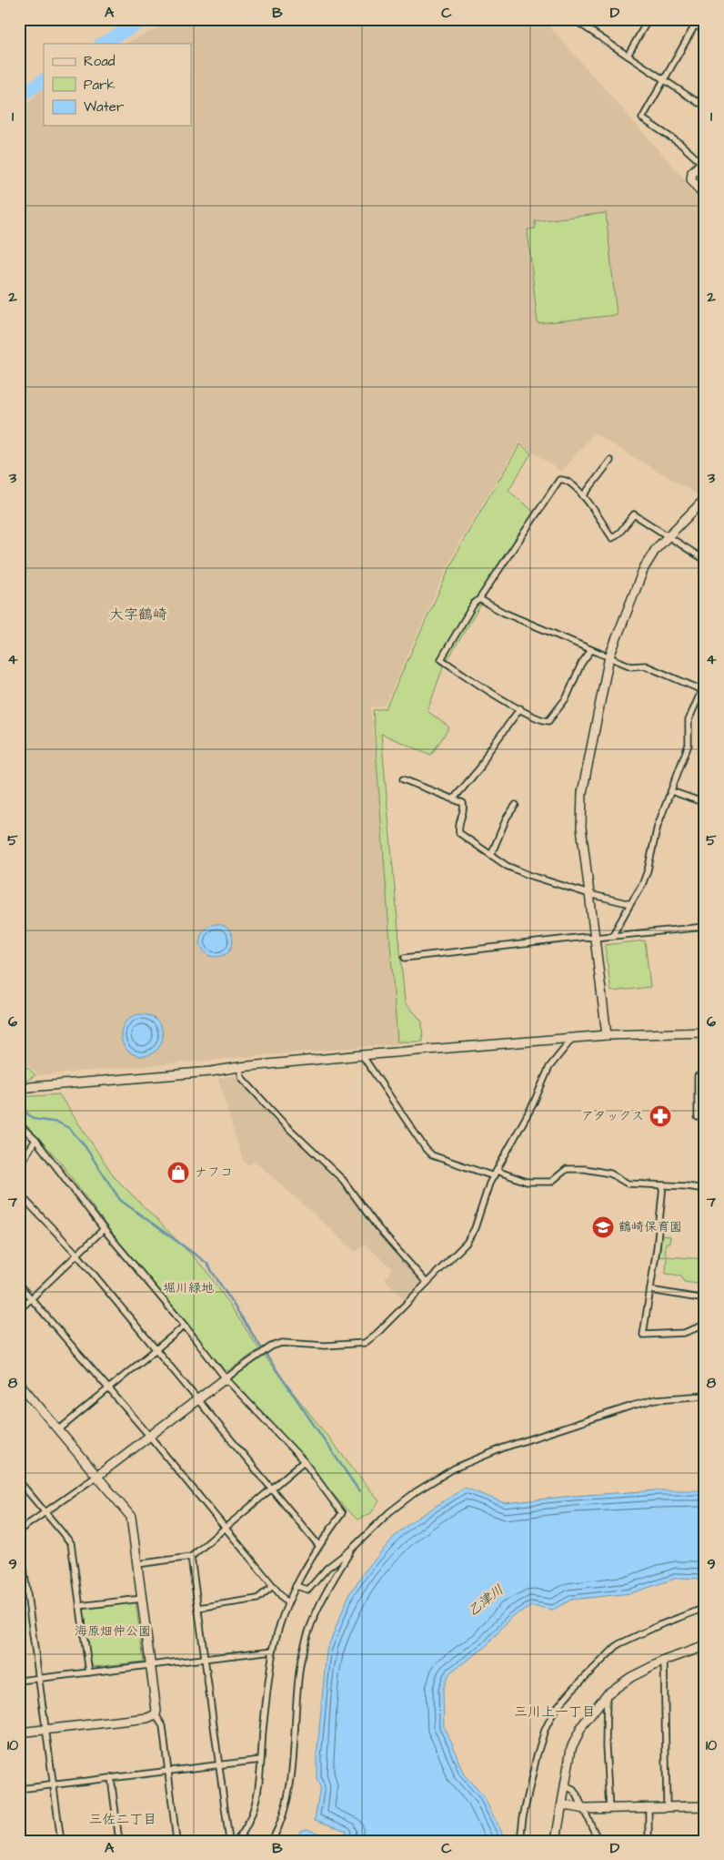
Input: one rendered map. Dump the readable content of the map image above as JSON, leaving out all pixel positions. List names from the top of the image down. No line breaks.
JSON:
{"districts":["大字鶴崎","三川上一丁目","三佐二丁目"],"water":["乙津川"],"parks":["堀川緑地","海原畑仲公園"],"places":{"pharmacy":["アタックス"],"shop":["ナフコ"],"school or university":["鶴崎保育園"]},"legend":["Road","Park","Water"],"grid":{"columns":["A","B","C","D"],"rows":["1","2","3","4","5","6","7","8","9","10"]}}
